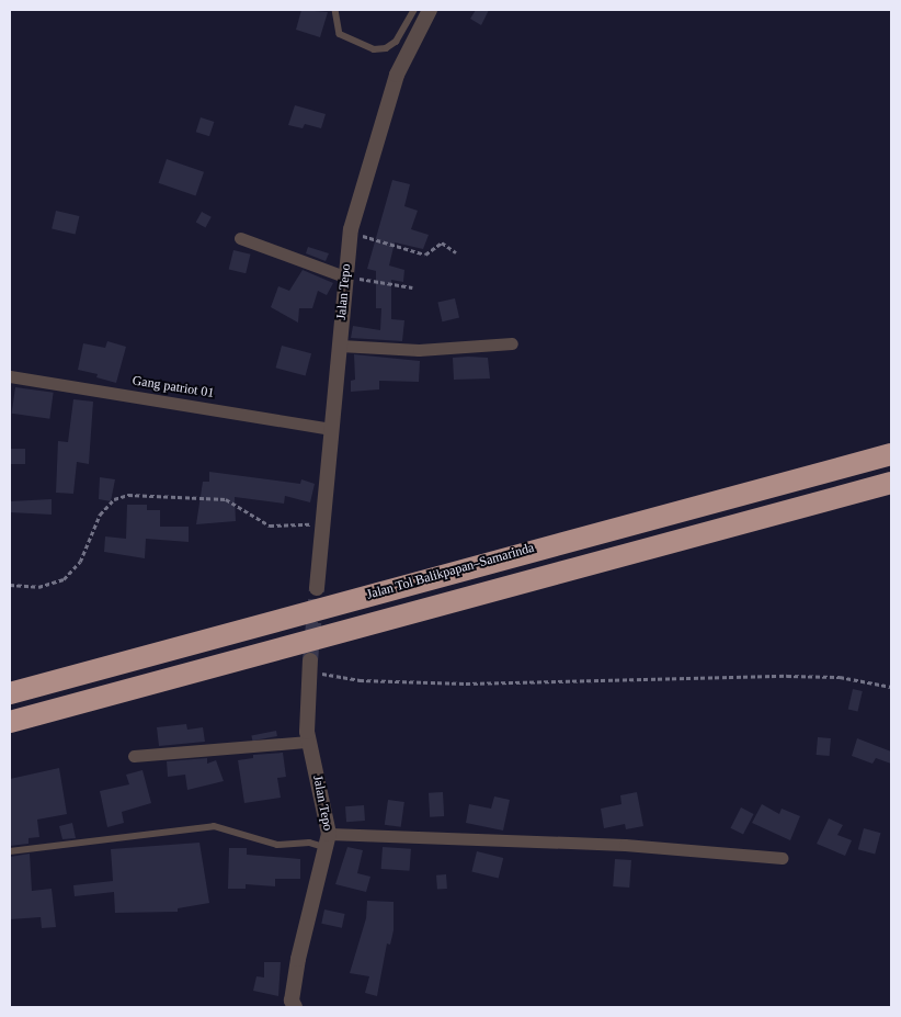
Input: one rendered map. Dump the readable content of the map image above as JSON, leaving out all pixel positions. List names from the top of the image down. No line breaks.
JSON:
{"streets":{"highway":["Jalan Tol Balikpapan–Samarinda"],"street":["Jalan Tepo","Gang patriot 01"]},"crossings":[["Jalan Tepo","Gang patriot 01"]]}
